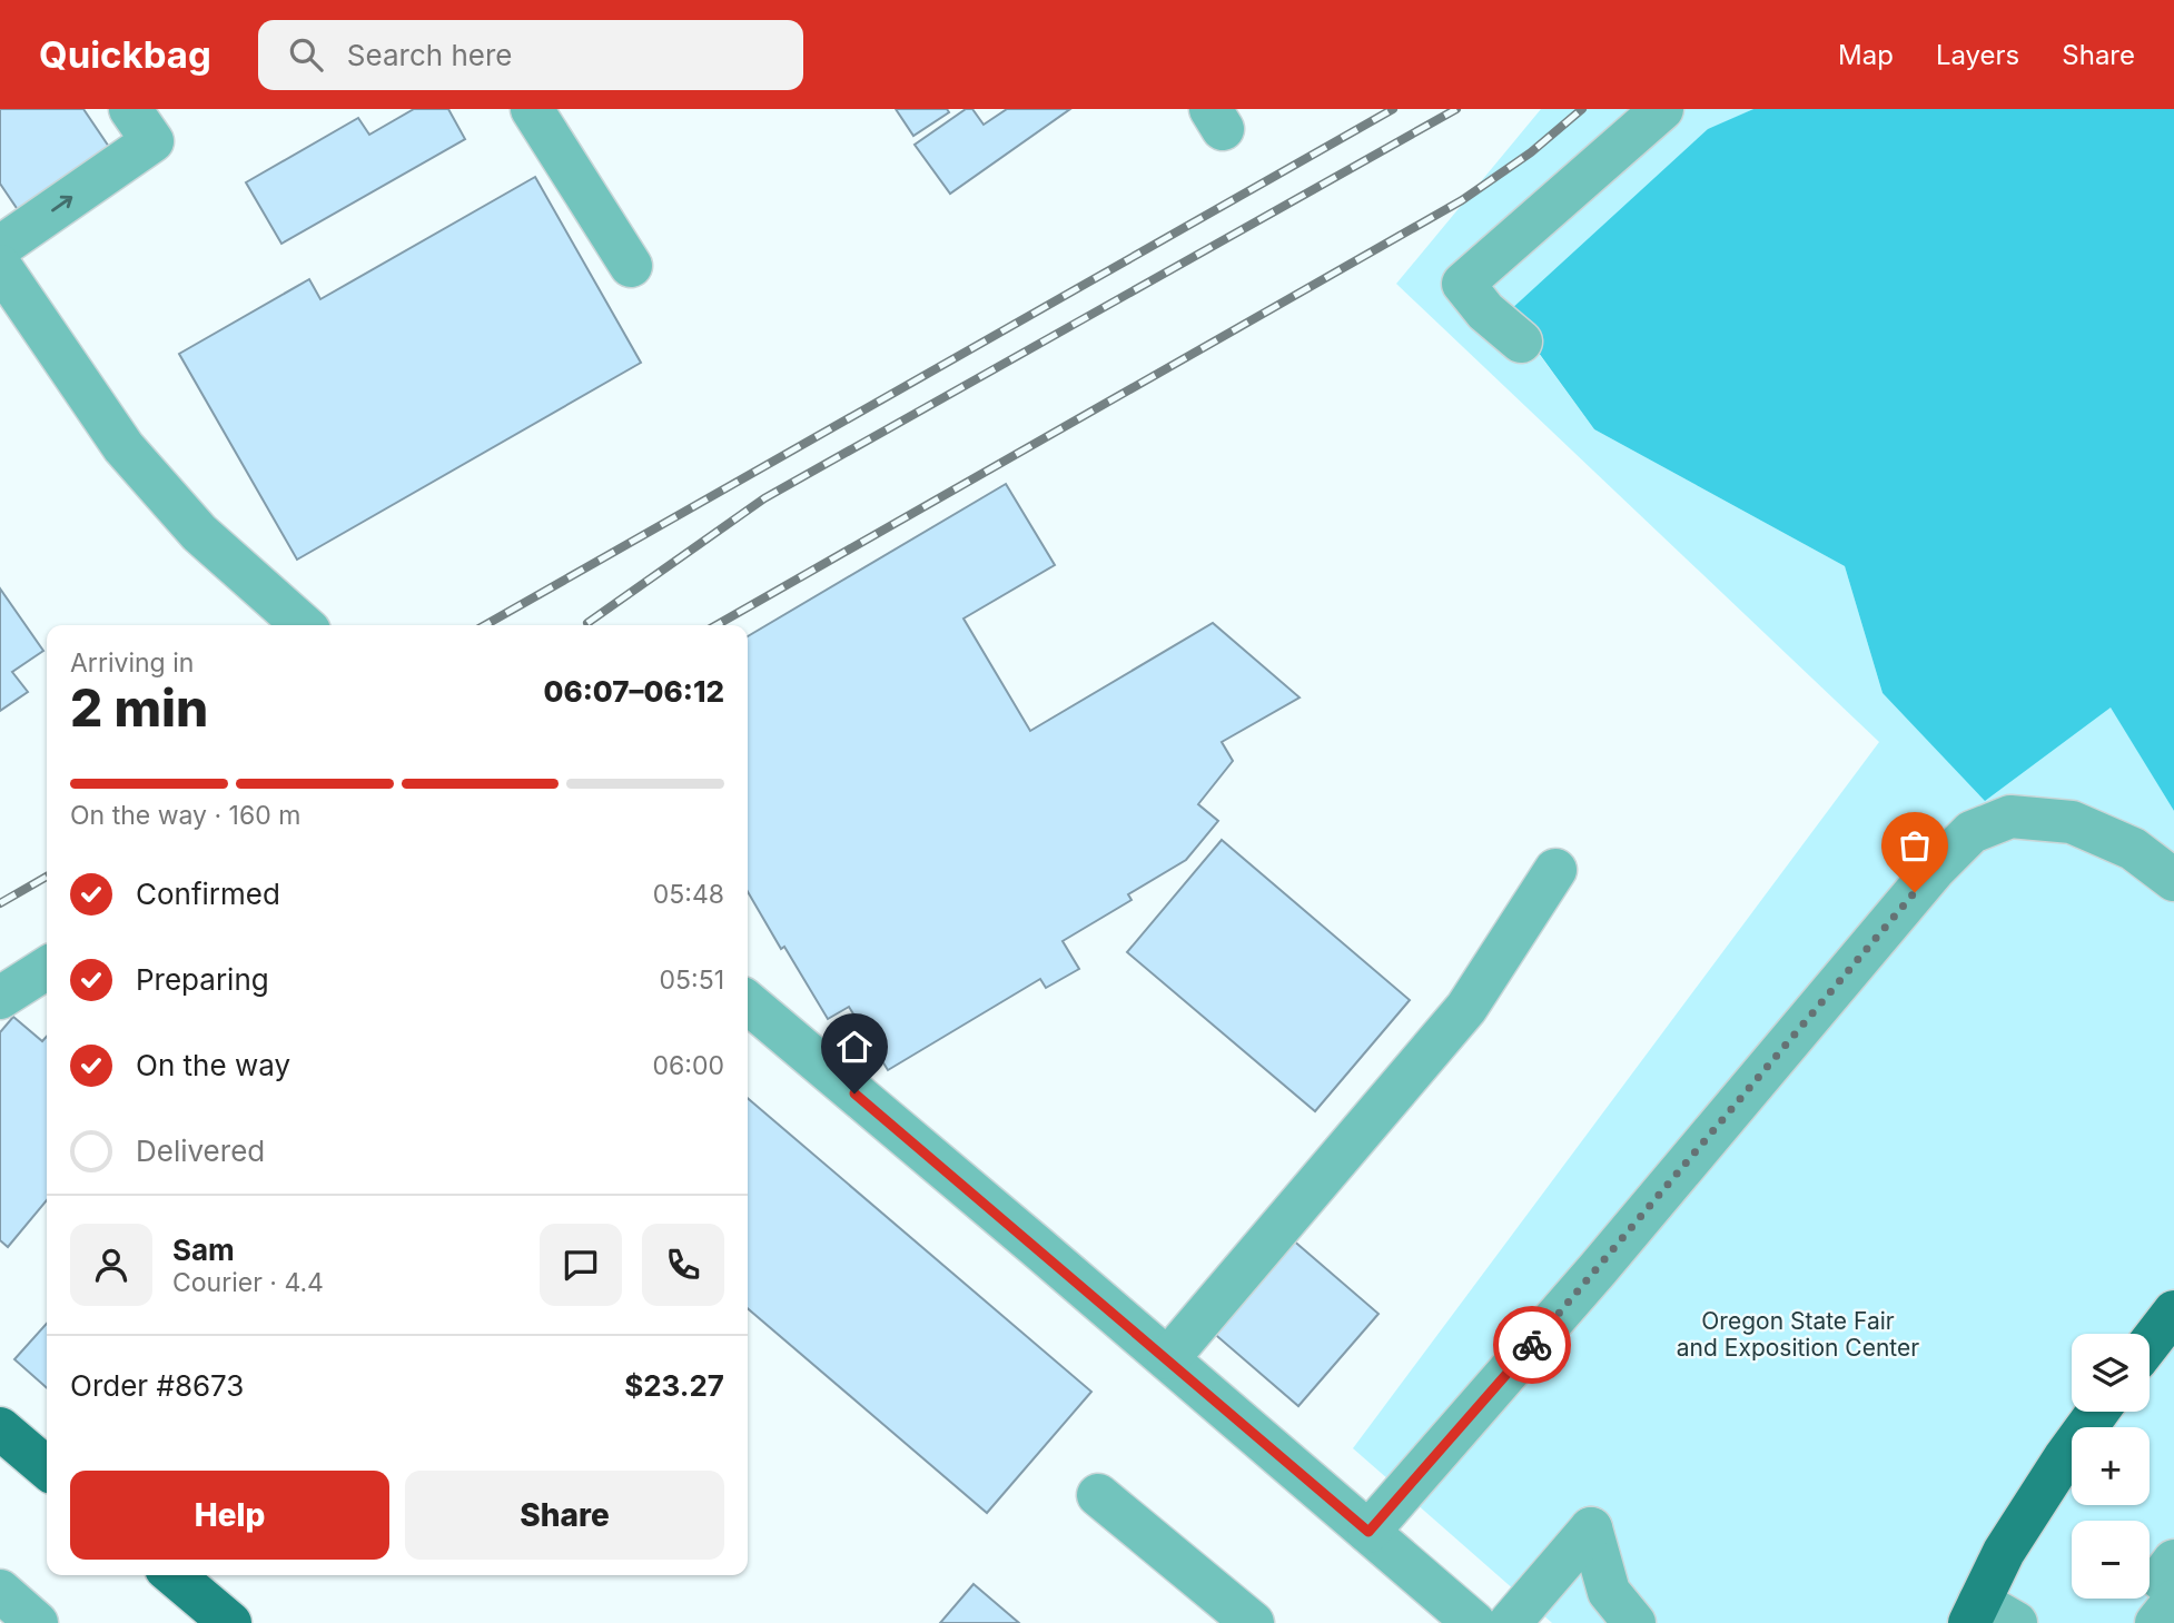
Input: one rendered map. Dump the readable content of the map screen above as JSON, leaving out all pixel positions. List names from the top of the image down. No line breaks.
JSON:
{"parks":["Oregon State Fair and Exposition Center"],"page":{"header":"Quickbag","search":"Search here","nav":["Map","Layers","Share"],"heading":["2 min","Arriving in","06:07–06:12"],"panel":["Sam","Courier · 4.4","Order #8673","$23.27"],"bar":"On the way · 160 m","list":[["Confirmed","05:48"],["Preparing","05:51"],["On the way","06:00"],"Delivered"],"map_buttons":["+","−"],"buttons":["Help","Share"]}}
